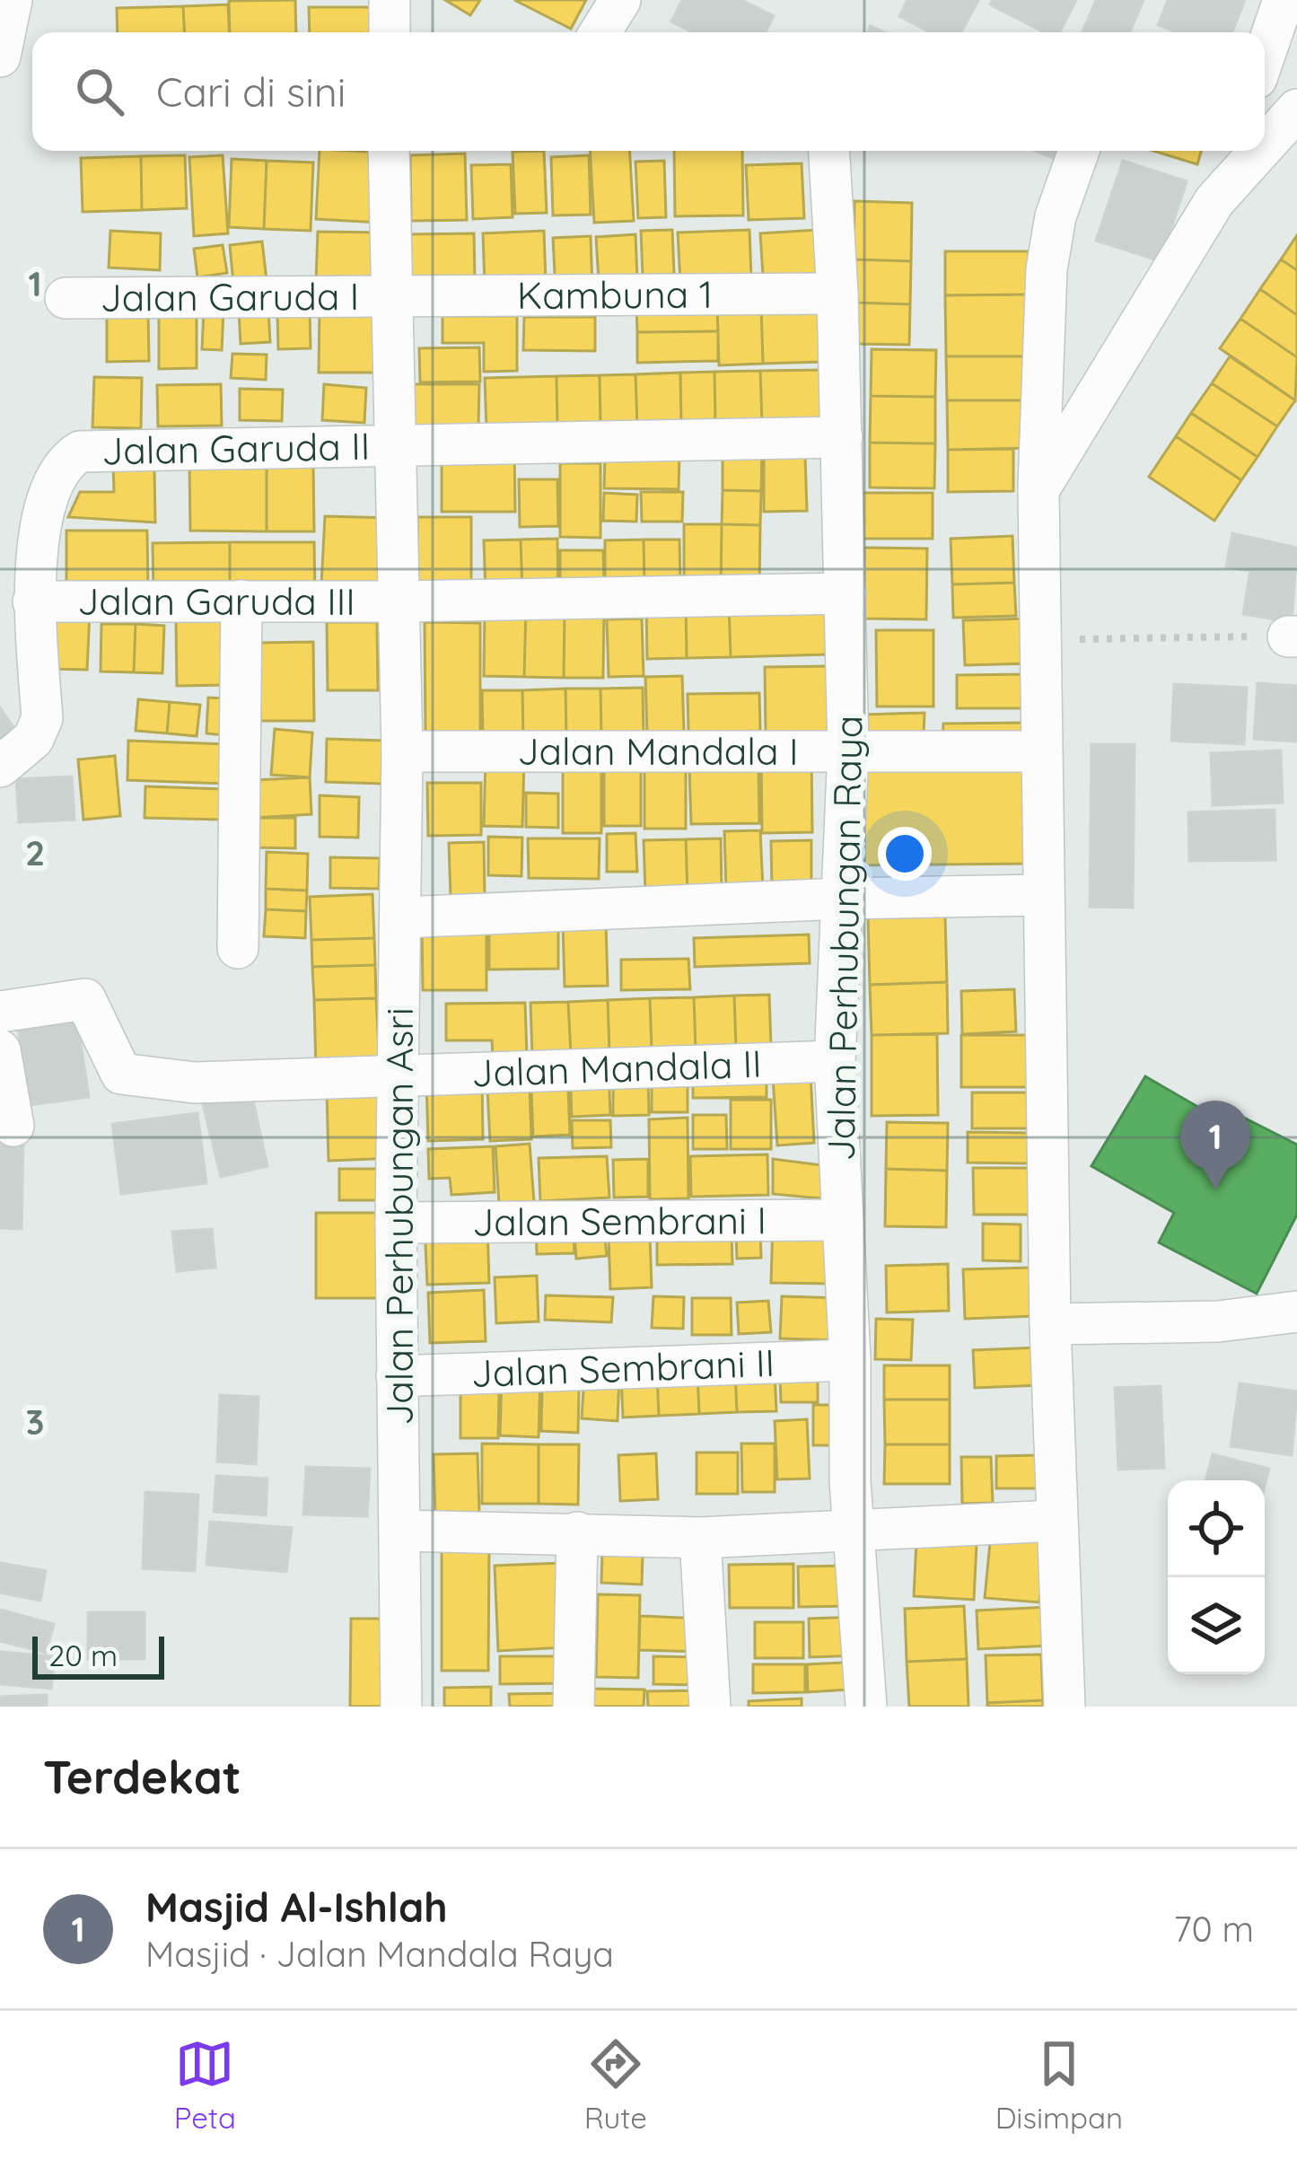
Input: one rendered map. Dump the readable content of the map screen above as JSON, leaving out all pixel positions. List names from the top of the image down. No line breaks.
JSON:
{"streets":{"street":["Kambuna 1","Jalan Garuda I","Jalan Garuda II","Jalan Garuda III","Jalan Mandala I","Jalan Perhubungan Raya","Jalan Mandala II","Jalan Perhubungan Asri","Jalan Sembrani I","Jalan Sembrani II"]},"crossings":[["Kambuna 1","Jalan Garuda I"],["Kambuna 1","Jalan Perhubungan Raya"],["Kambuna 1","Jalan Perhubungan Asri"],["Jalan Garuda I","Jalan Perhubungan Asri"],["Jalan Garuda II","Jalan Garuda III"],["Jalan Garuda II","Jalan Perhubungan Asri"],["Jalan Garuda III","Jalan Perhubungan Raya"],["Jalan Garuda III","Jalan Perhubungan Asri"],["Jalan Mandala I","Jalan Perhubungan Raya"],["Jalan Mandala I","Jalan Perhubungan Asri"],["Jalan Perhubungan Raya","Jalan Mandala II"],["Jalan Perhubungan Raya","Jalan Sembrani I"],["Jalan Perhubungan Raya","Jalan Sembrani II"],["Jalan Mandala II","Jalan Perhubungan Asri"],["Jalan Perhubungan Asri","Jalan Sembrani I"],["Jalan Perhubungan Asri","Jalan Sembrani II"]],"scale_bar":"20 m","page":{"search":"Cari di sini","pins":"1","scale":"20 m","heading":"Terdekat","list":[{"mark":"1","name":"Masjid Al-Ishlah","note":"Masjid · Jalan Mandala Raya","value":"70 m"}],"nav":["Peta","Rute","Disimpan"]},"grid":{"rows":["1","2","3"]}}
